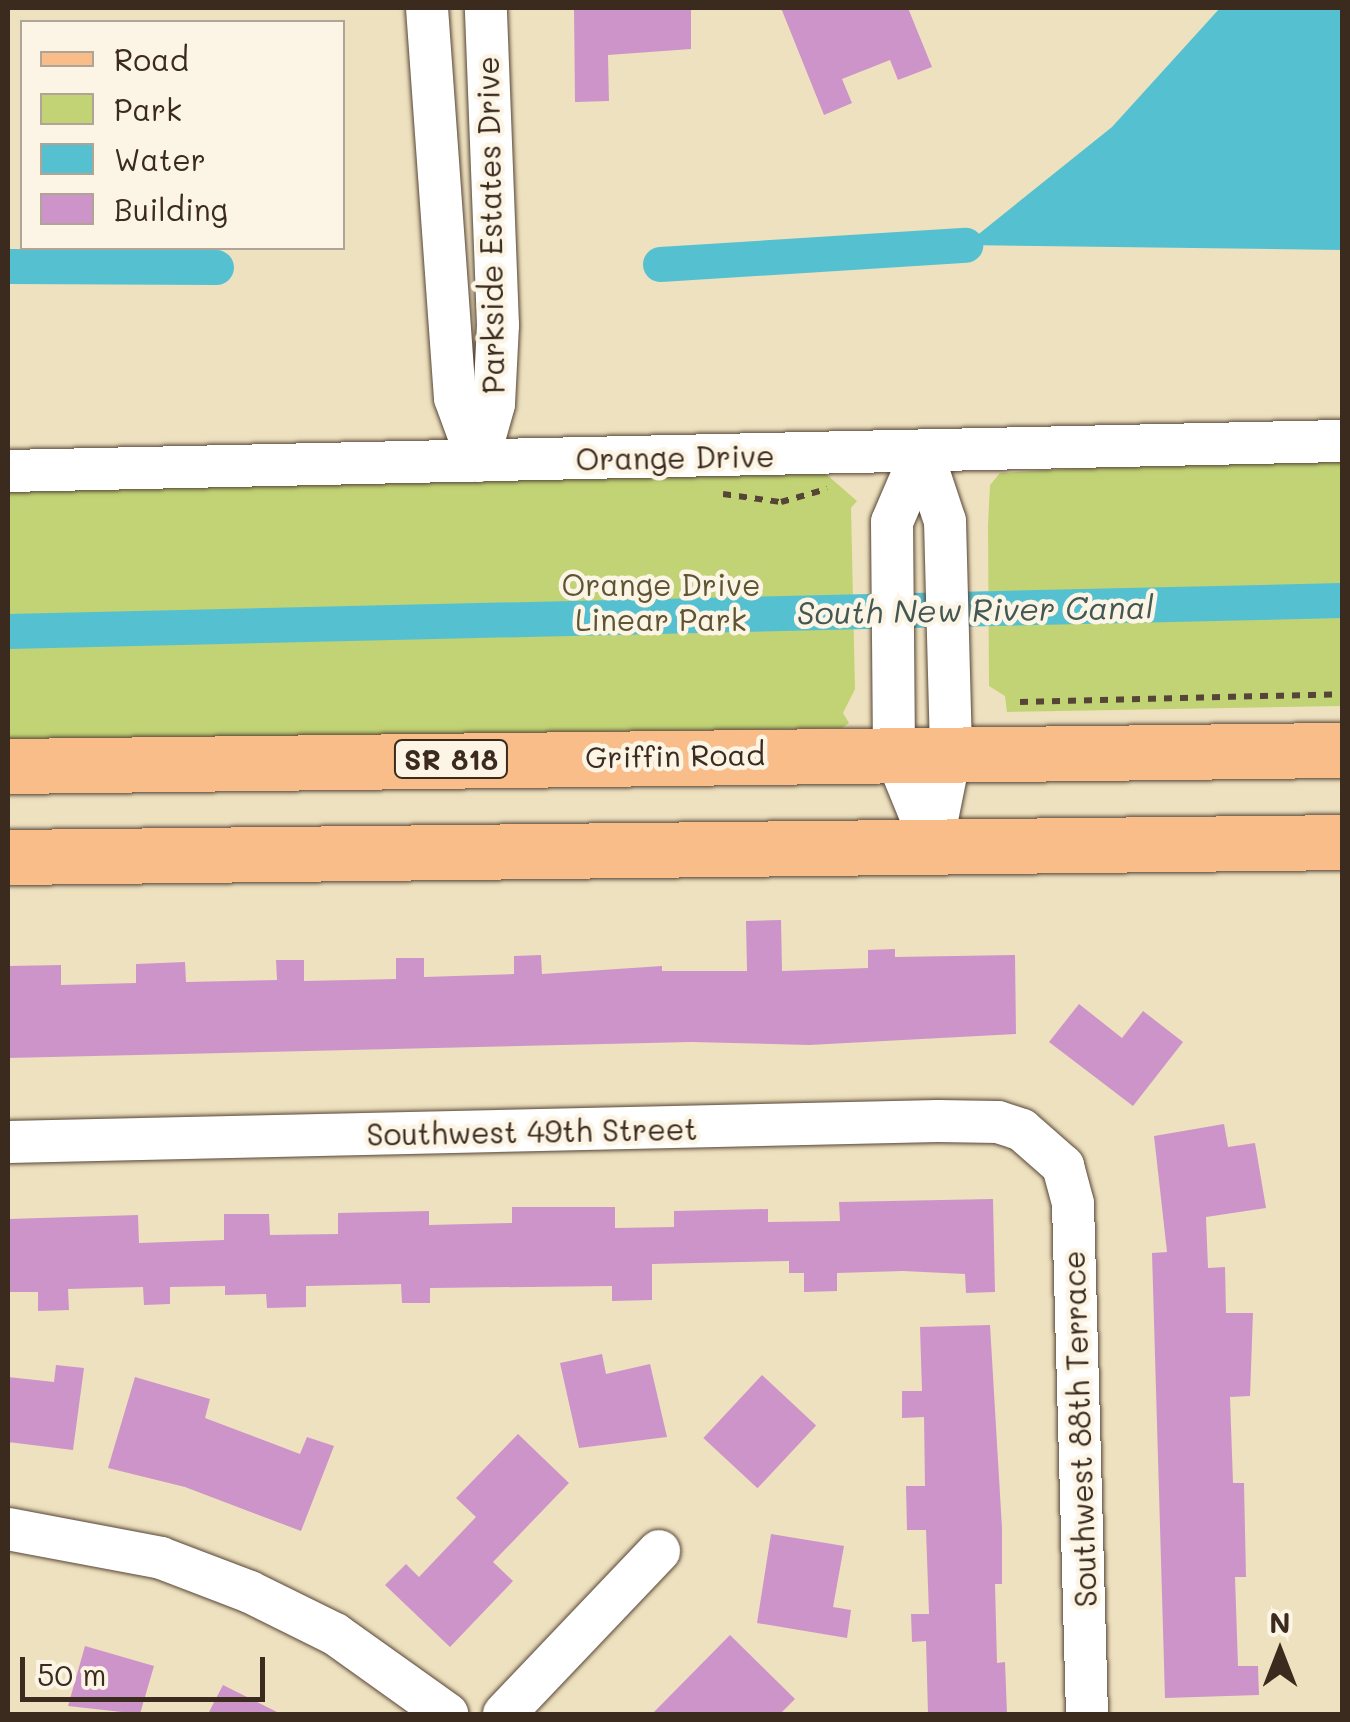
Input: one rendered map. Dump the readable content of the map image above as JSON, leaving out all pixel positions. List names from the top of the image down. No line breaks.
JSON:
{"streets":{"main road":["Griffin Road","SR 818"],"street":["Parkside Estates Drive","Orange Drive","Southwest 49th Street","Southwest 88th Terrace"]},"crossings":[["Parkside Estates Drive","Orange Drive"],["Southwest 49th Street","Southwest 88th Terrace"]],"water":["South New River Canal"],"parks":["Orange Drive Linear Park"],"legend":["Road","Park","Water","Building"],"scale_bar":"50 m","north":"top"}
